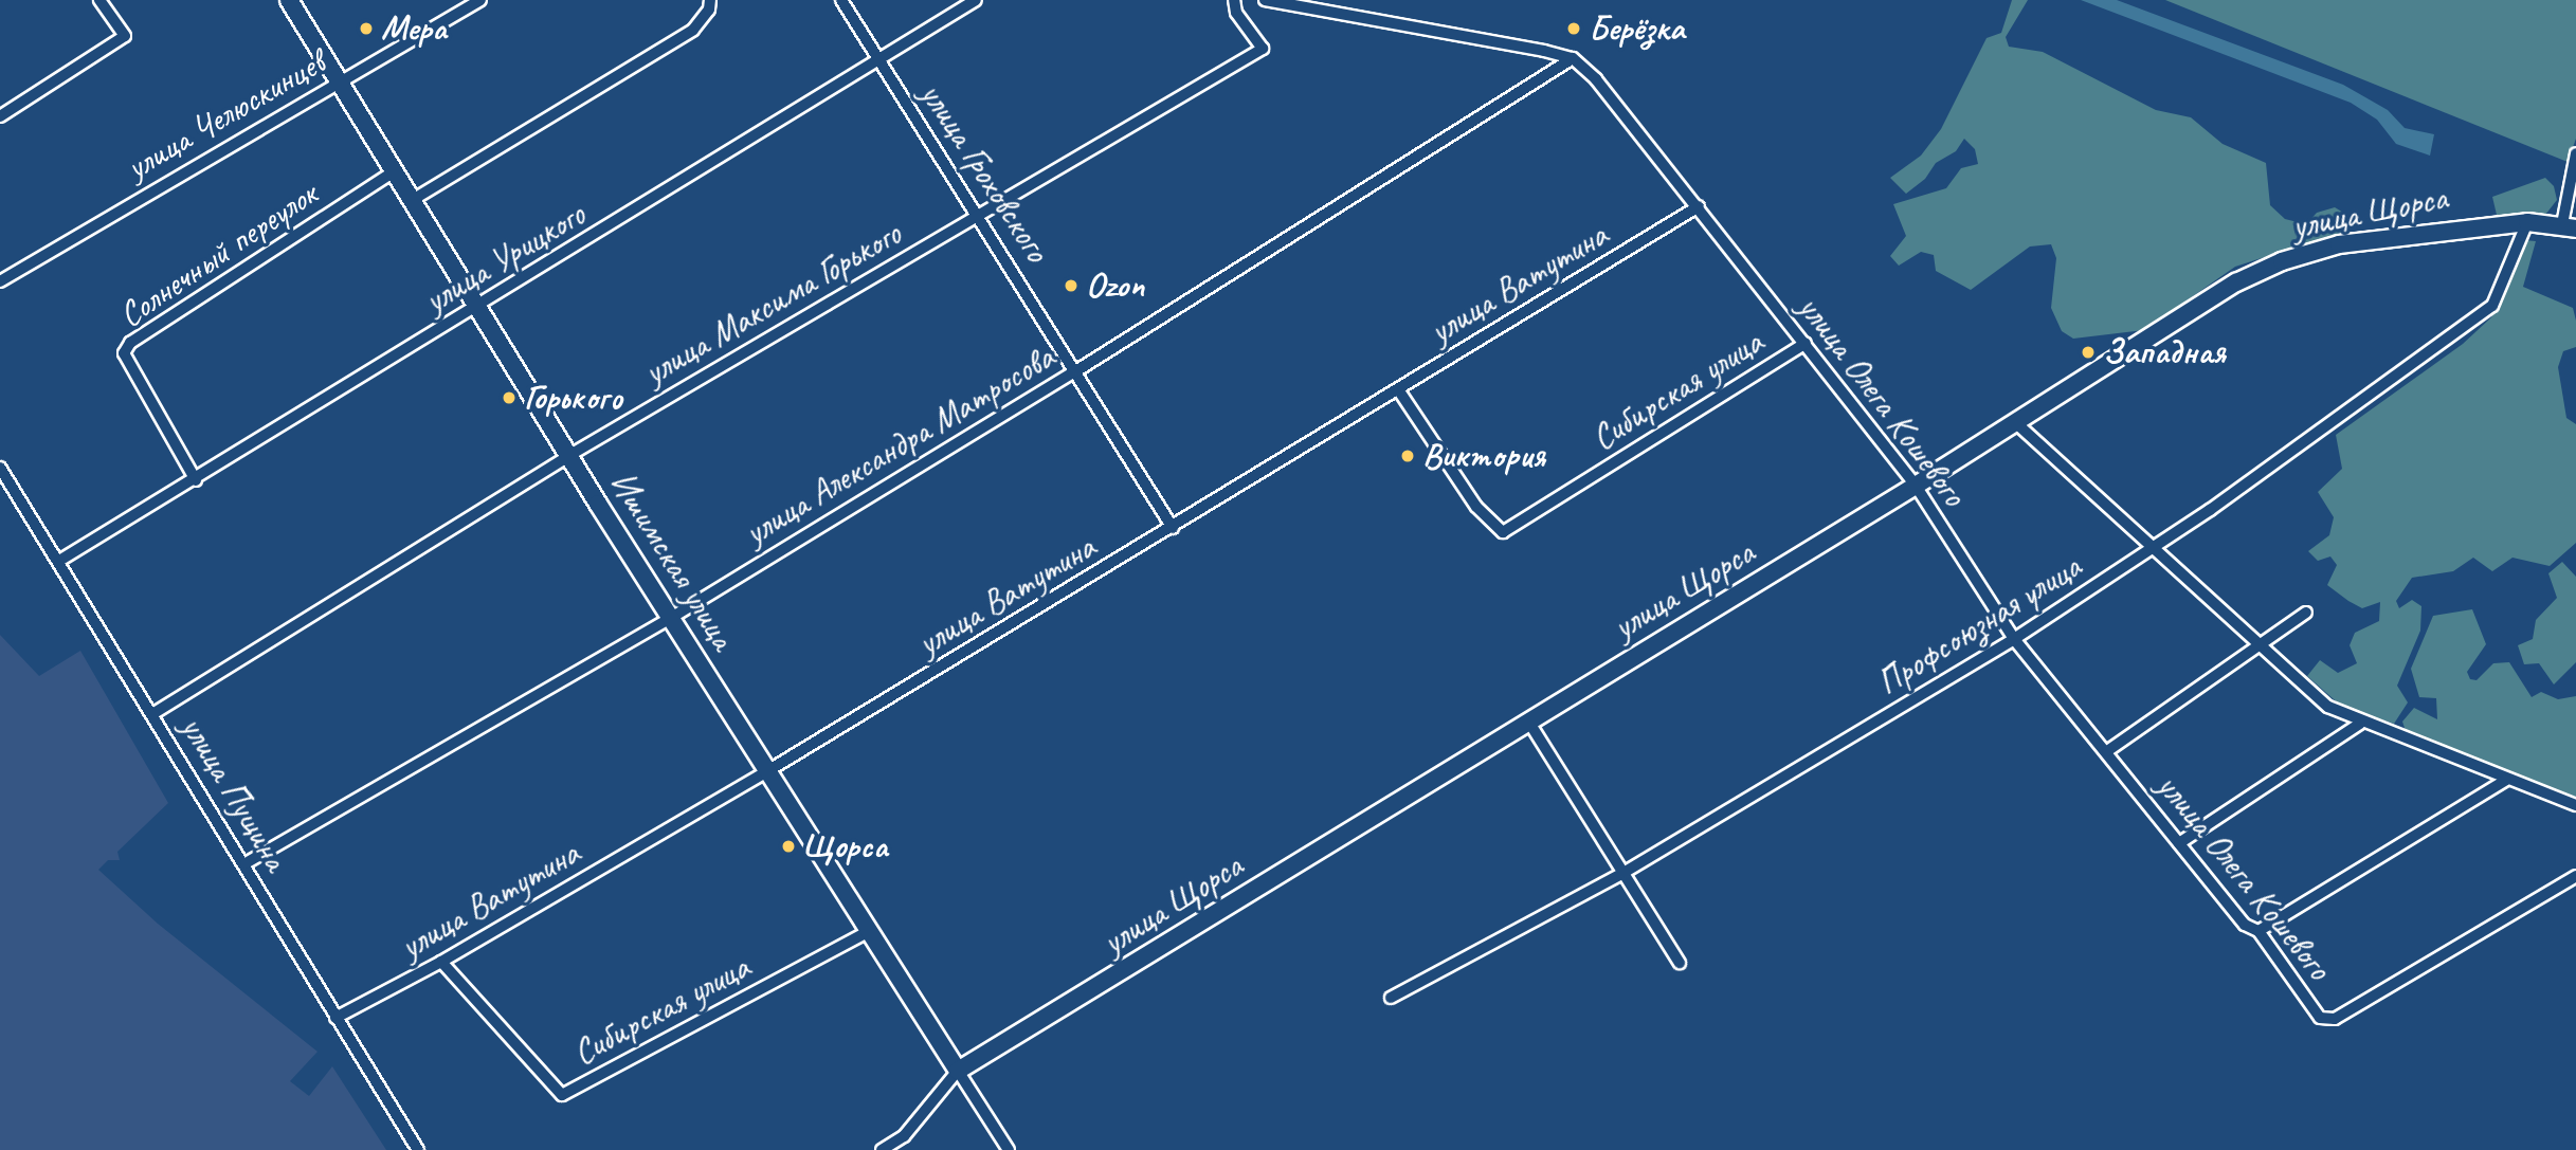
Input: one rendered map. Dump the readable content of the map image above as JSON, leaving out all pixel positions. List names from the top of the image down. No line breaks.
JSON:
{"streets":{"main road":["улица Щорса","Ишимская улица"],"street":["улица Челюскинцев","улица Гроховского","Солнечный переулок","улица Урицкого","улица Ватутина","улица Максима Горького","Сибирская улица","улица Олега Кошевого","улица Александра Матросова","Профсоюзная улица","улица Пущина"]},"crossings":[["улица Челюскинцев","Ишимская улица"],["улица Гроховского","улица Урицкого"],["улица Гроховского","улица Ватутина"],["улица Гроховского","улица Максима Горького"],["улица Гроховского","улица Александра Матросова"],["улица Щорса","улица Олега Кошевого"],["улица Щорса","Ишимская улица"],["улица Щорса","Профсоюзная улица"],["Солнечный переулок","улица Урицкого"],["Солнечный переулок","Ишимская улица"],["улица Урицкого","Ишимская улица"],["улица Урицкого","улица Пущина"],["улица Ватутина","Сибирская улица"],["улица Ватутина","улица Олега Кошевого"],["улица Ватутина","Ишимская улица"],["улица Ватутина","улица Пущина"],["улица Максима Горького","Ишимская улица"],["улица Максима Горького","улица Пущина"],["Сибирская улица","улица Олега Кошевого"],["Сибирская улица","Ишимская улица"],["улица Олега Кошевого","улица Александра Матросова"],["улица Олега Кошевого","Профсоюзная улица"],["улица Александра Матросова","Ишимская улица"],["улица Александра Матросова","улица Пущина"]],"places":["Мера","Берёзка","Ozon","Западная","Горького","Виктория","Щорса"]}
